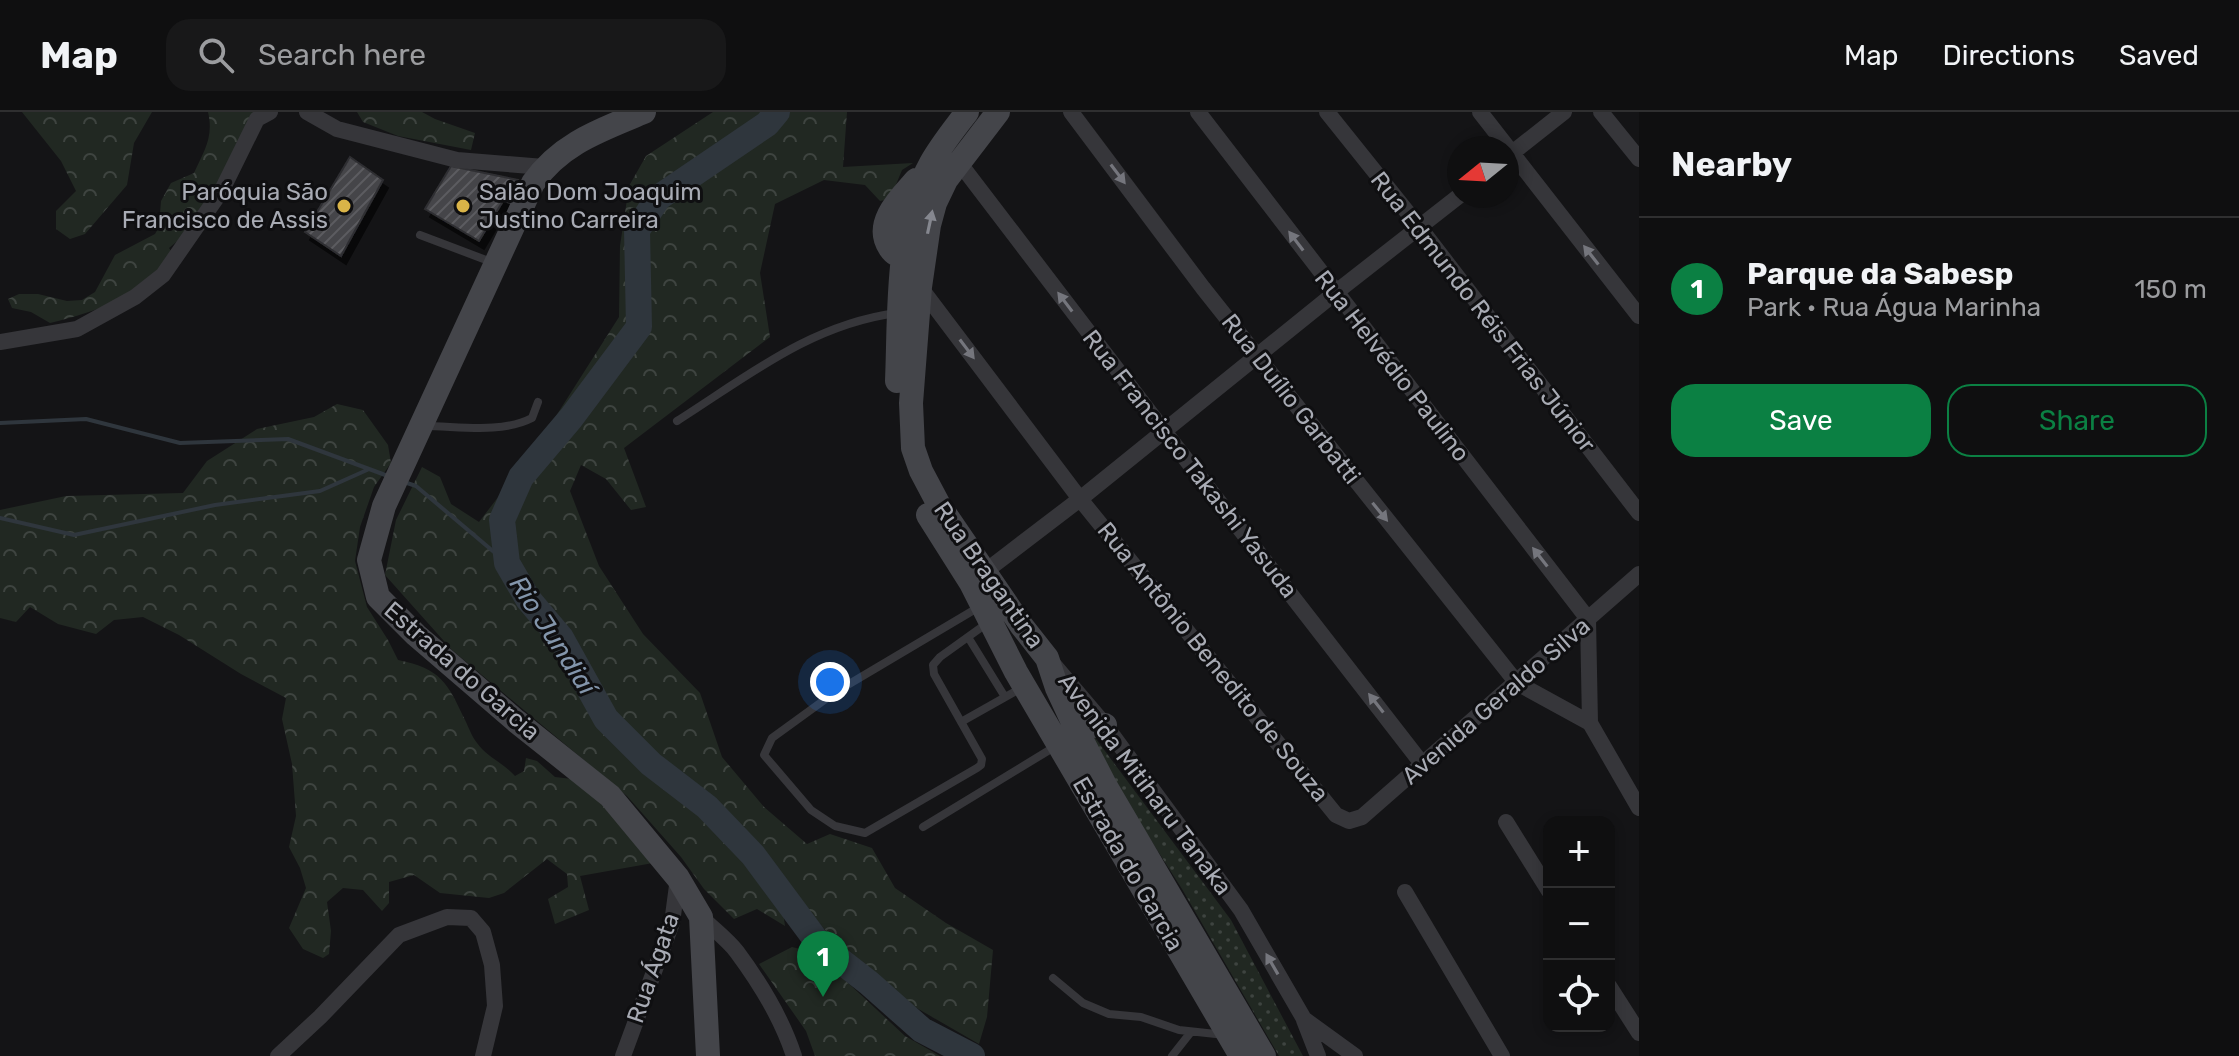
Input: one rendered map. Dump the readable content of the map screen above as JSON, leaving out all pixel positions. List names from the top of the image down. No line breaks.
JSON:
{"streets":{"main road":["Rua Bragantina","Estrada do Garcia"],"street":["Rua Edmundo Réis Frias Júnior","Rua Helvédio Paulino","Rua Duílio Garbatti","Rua Francisco Takashi Yasuda","Rua Antônio Benedito de Souza","Avenida Geraldo Silva","Avenida Mitiharu Tanaka","Rua Ágata"]},"crossings":[["Rua Helvédio Paulino","Avenida Geraldo Silva"],["Rua Duílio Garbatti","Avenida Geraldo Silva"],["Rua Francisco Takashi Yasuda","Avenida Geraldo Silva"],["Rua Bragantina","Estrada do Garcia"],["Rua Bragantina","Avenida Mitiharu Tanaka"],["Rua Antônio Benedito de Souza","Avenida Geraldo Silva"],["Estrada do Garcia","Rua Ágata"]],"one_way":["Rua Helvédio Paulino","Rua Duílio Garbatti","Rua Francisco Takashi Yasuda","Rua Antônio Benedito de Souza","Avenida Mitiharu Tanaka"],"water":["Rio Jundiaí"],"places":["Paróquia São Francisco de Assis","Salão Dom Joaquim Justino Carreira"],"north":"left","page":{"header":"Map","search":"Search here","nav":["Map","Directions","Saved"],"heading":"Nearby","list":[{"mark":"1","name":"Parque da Sabesp","note":"Park · Rua Água Marinha","value":"150 m"}],"buttons":["Save","Share"],"map_buttons":["+","−"],"pins":"1"}}
